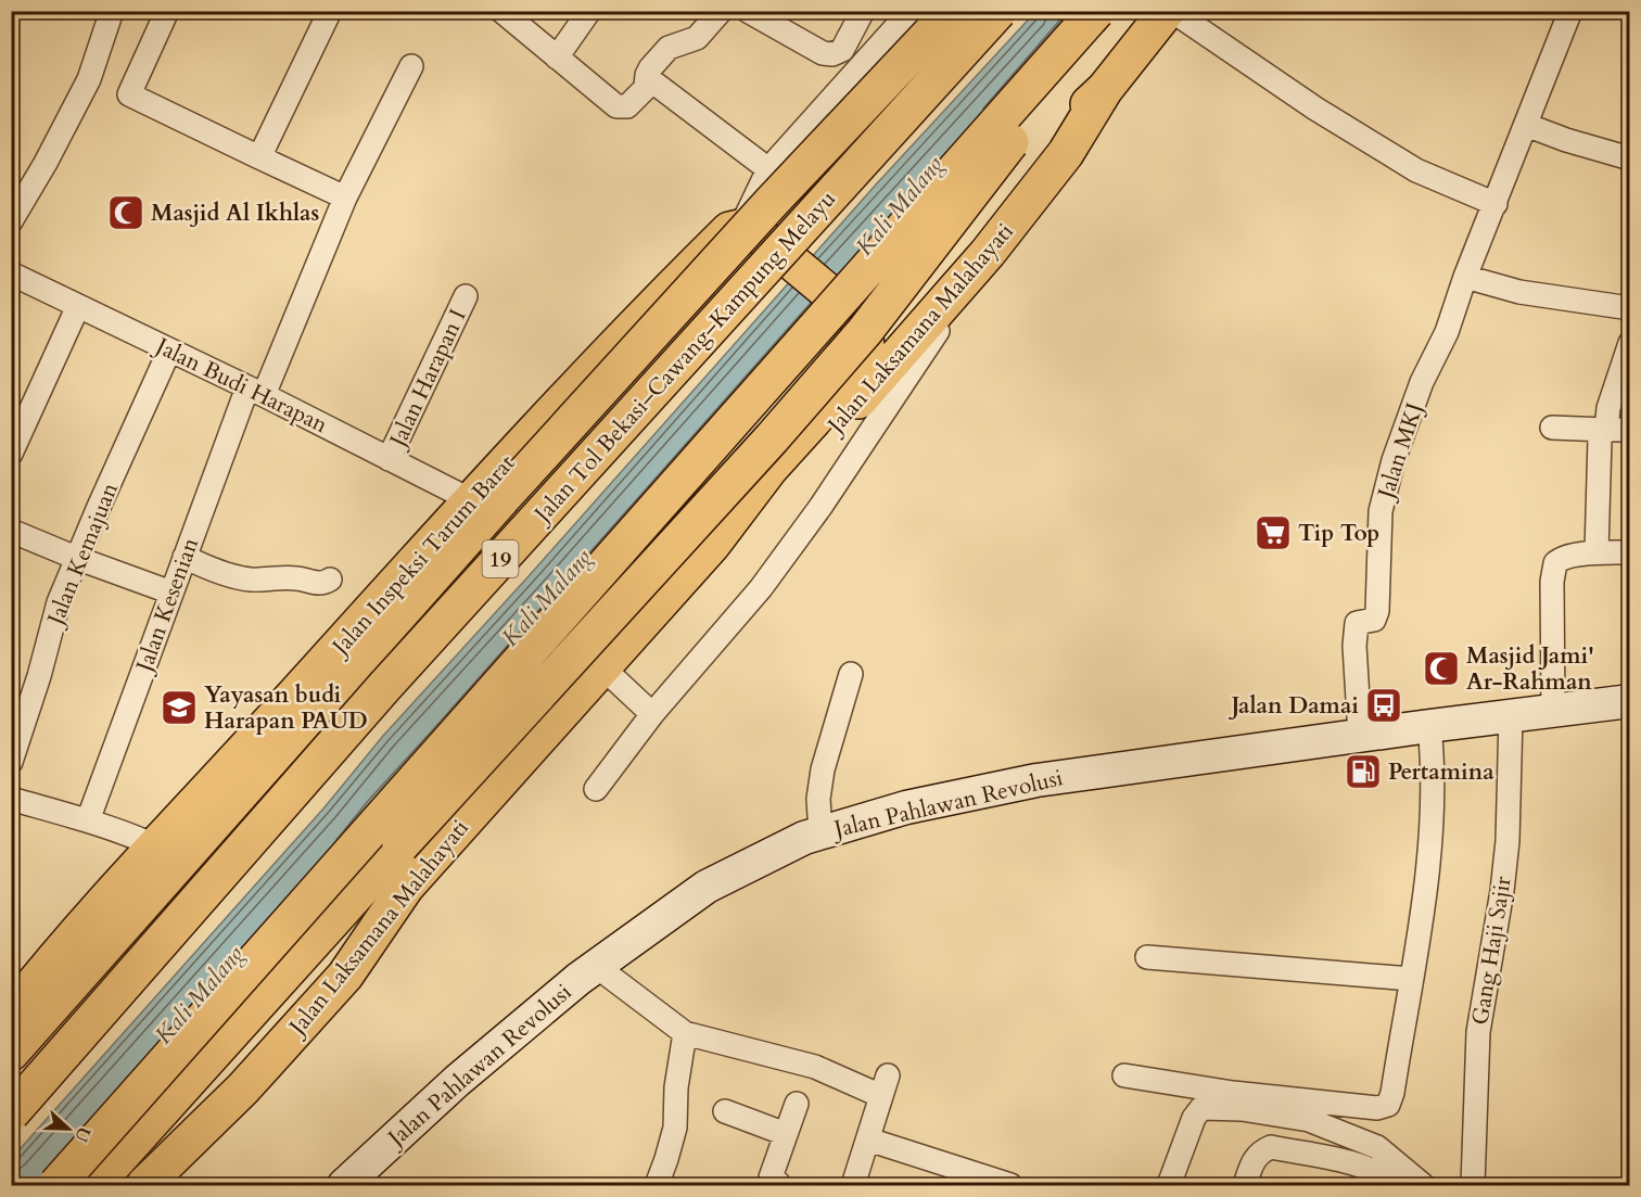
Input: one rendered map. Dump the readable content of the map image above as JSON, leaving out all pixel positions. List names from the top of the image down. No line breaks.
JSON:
{"streets":{"main road":["Jalan Laksamana Malahayati","Jalan Tol Bekasi–Cawang–Kampung Melayu","Jalan Inspeksi Tarum Barat","19","Jalan Pahlawan Revolusi"],"street":["Jalan Harapan I","Jalan Budi Harapan","Jalan MKJ","Jalan Kemajuan","Jalan Kesenian","Gang Haji Sajir"]},"crossings":[["Jalan Harapan I","Jalan Budi Harapan"],["Jalan Budi Harapan","Jalan Kemajuan"],["Jalan Budi Harapan","Jalan Inspeksi Tarum Barat"],["Jalan Budi Harapan","Jalan Kesenian"],["Jalan MKJ","Jalan Pahlawan Revolusi"],["Jalan Pahlawan Revolusi","Gang Haji Sajir"]],"water":["Kali Malang"],"places":{"mosque":["Masjid Al Ikhlas","Masjid Jami' Ar-Rahman"],"supermarket":["Tip Top"],"bus stop":["Jalan Damai"],"school or university":["Yayasan budi Harapan PAUD"],"fuel station":["Pertamina"]},"north":"right"}
